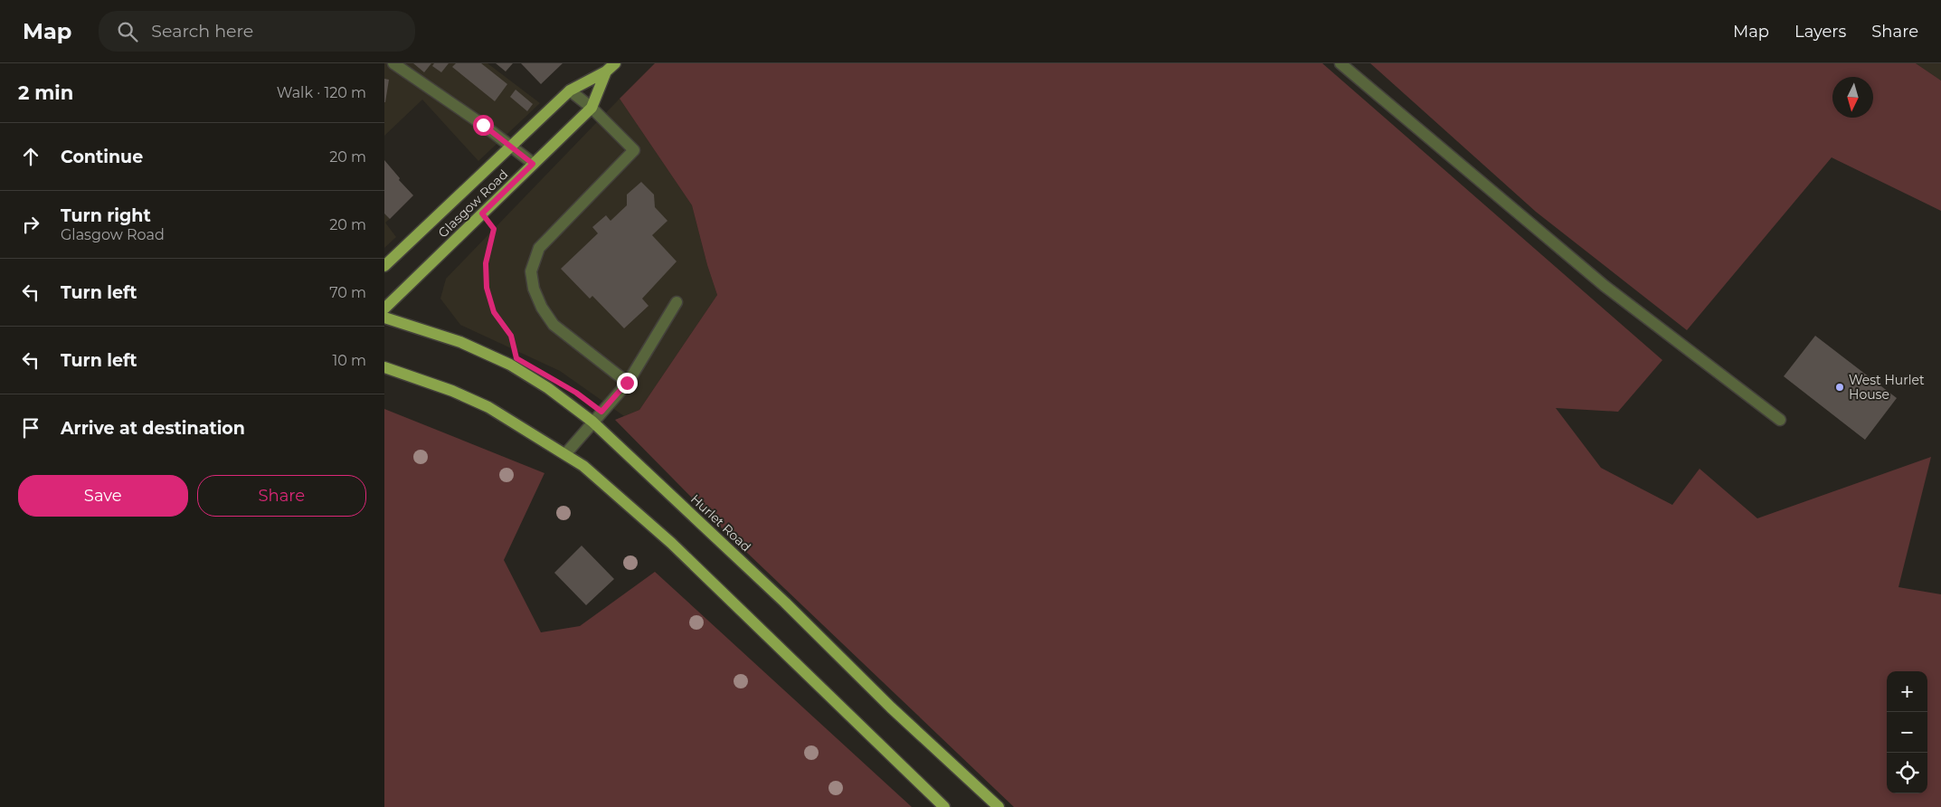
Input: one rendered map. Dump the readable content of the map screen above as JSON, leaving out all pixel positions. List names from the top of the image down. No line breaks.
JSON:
{"streets":{"main road":["Glasgow Road","Hurlet Road"]},"places":["West Hurlet House"],"north":"bottom","page":{"header":"Map","search":"Search here","nav":["Map","Layers","Share"],"heading":["2 min","Walk · 120 m"],"list":[["Continue","20 m"],["Turn right","Glasgow Road","20 m"],["Turn left","70 m"],["Turn left","10 m"],"Arrive at destination"],"buttons":["Save","Share"],"map_buttons":["+","−"]}}
